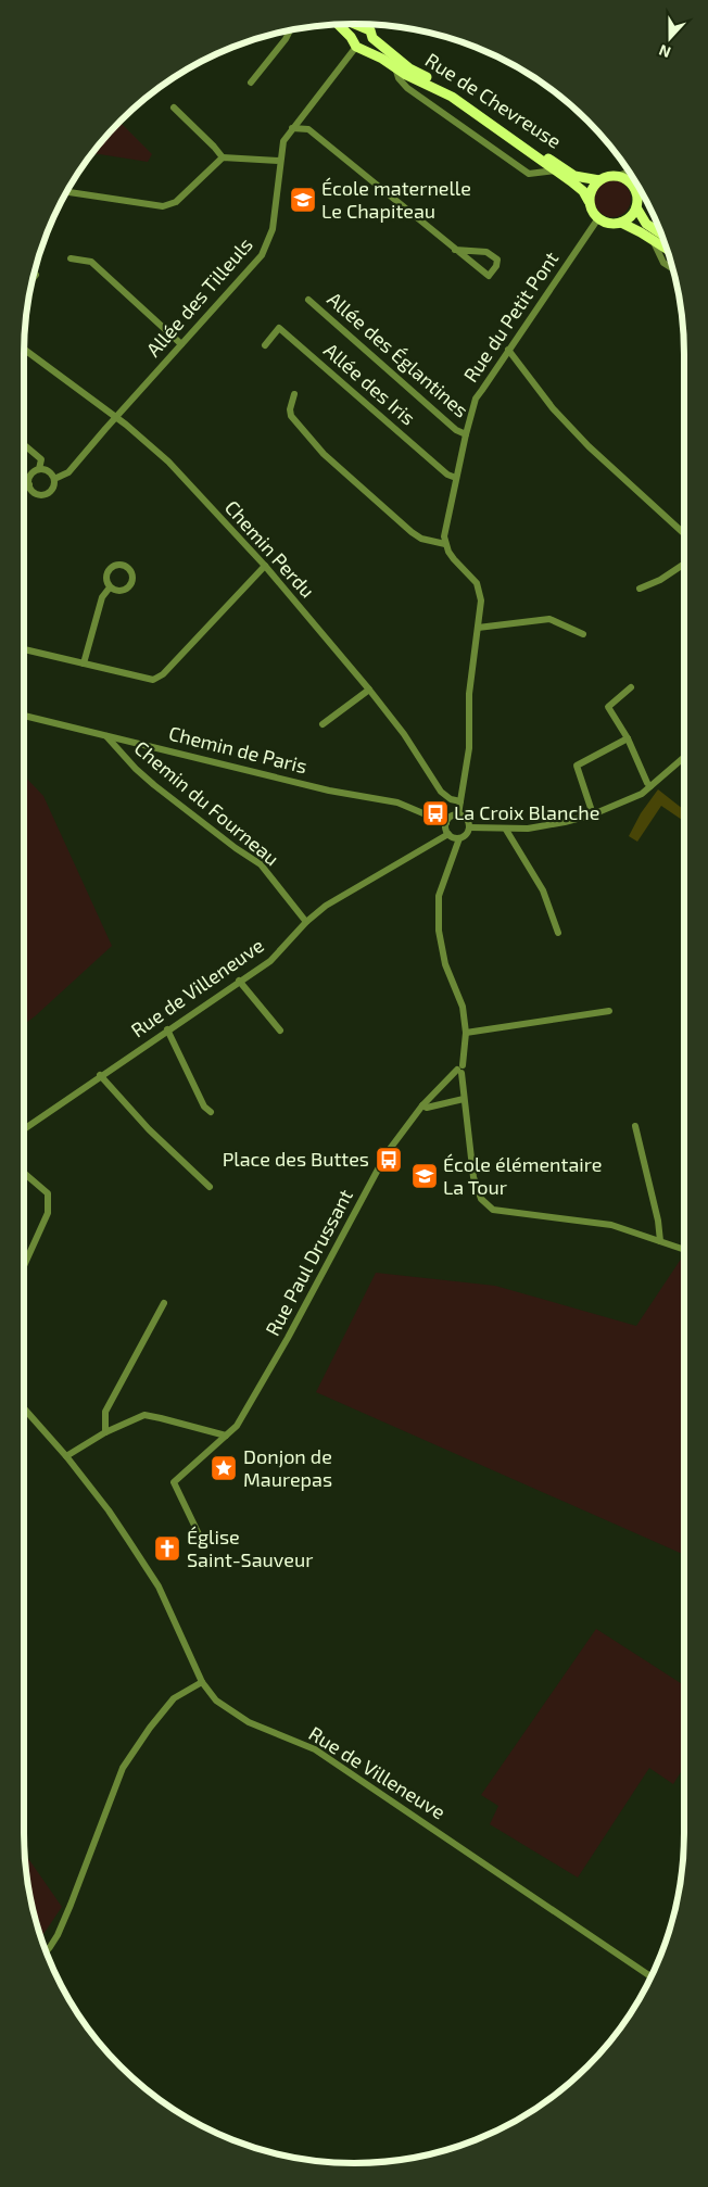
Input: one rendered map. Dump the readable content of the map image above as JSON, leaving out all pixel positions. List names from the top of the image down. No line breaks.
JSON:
{"streets":{"street":["Rue de Chevreuse","Allée des Tilleuls","Rue du Petit Pont","Allée des Églantines","Allée des Iris","Chemin Perdu","Chemin de Paris","Chemin du Fourneau","Rue de Villeneuve","Rue Paul Drussant"]},"crossings":[["Rue de Chevreuse","Allée des Tilleuls"],["Rue de Chevreuse","Rue du Petit Pont"],["Allée des Tilleuls","Chemin Perdu"],["Rue du Petit Pont","Allée des Églantines"],["Rue du Petit Pont","Allée des Iris"],["Chemin de Paris","Chemin du Fourneau"],["Chemin de Paris","Rue de Villeneuve"],["Chemin du Fourneau","Rue de Villeneuve"]],"places":{"school or university":["École maternelle Le Chapiteau","École élémentaire La Tour"],"bus stop":["La Croix Blanche","Place des Buttes"],"place":["Donjon de Maurepas"],"church":["Église Saint-Sauveur"]},"north":"bottom"}
